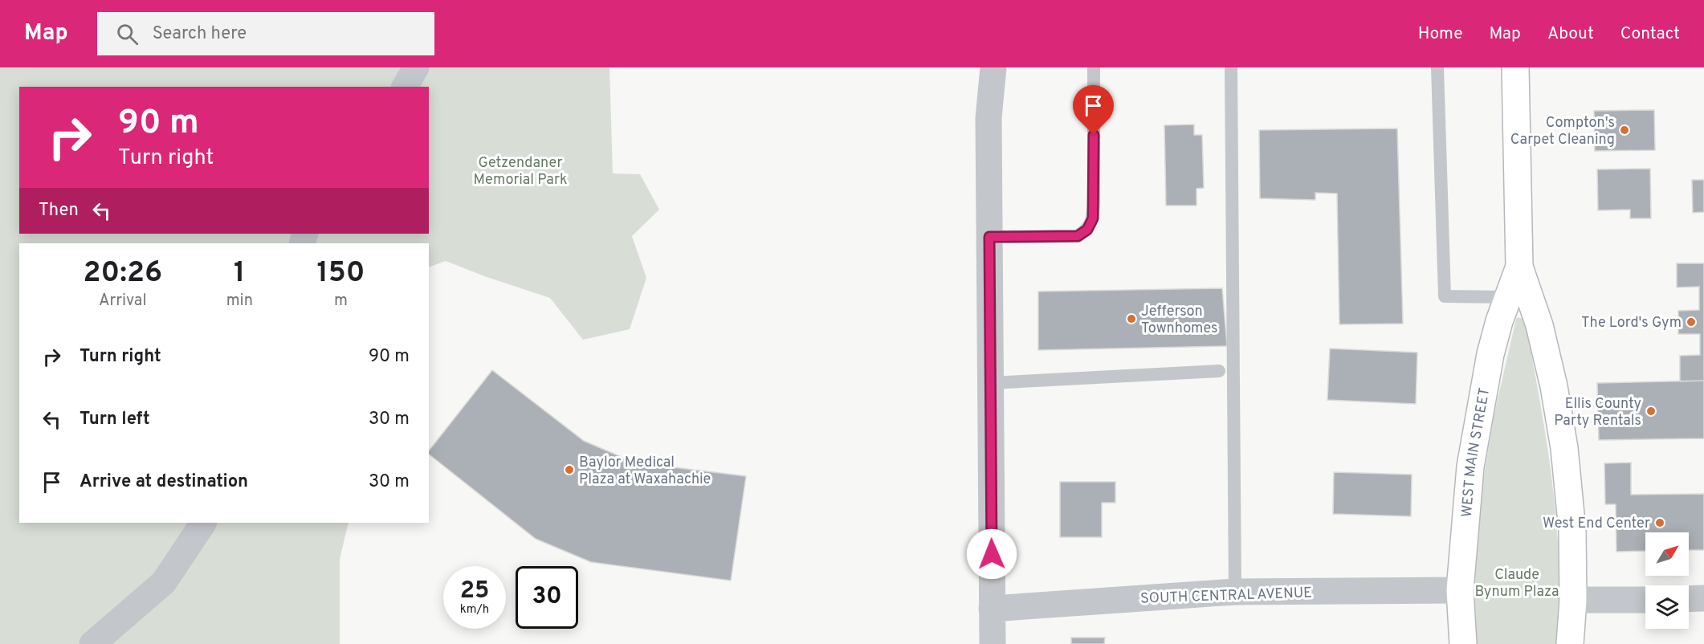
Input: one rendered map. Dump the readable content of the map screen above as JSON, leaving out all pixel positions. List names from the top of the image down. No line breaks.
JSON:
{"streets":{"main road":["WEST MAIN STREET"],"street":["SOUTH CENTRAL AVENUE"]},"crossings":[["WEST MAIN STREET","SOUTH CENTRAL AVENUE"]],"parks":["Getzendaner Memorial Park","Claude Bynum Plaza"],"places":["Compton's Carpet Cleaning","Jefferson Townhomes","The Lord's Gym","Ellis County Party Rentals","Baylor Medical Plaza at Waxahachie","West End Center"],"north":"top right","page":{"header":"Map","search":"Search here","nav":["Home","Map","About","Contact"],"turn":["90 m","Turn right"],"then":"Then","eta":["20:26","Arrival","1","min","150","m"],"list":[{"name":"Turn right","value":"90 m"},{"name":"Turn left","value":"30 m"},{"name":"Arrive at destination","value":"30 m"}],"speed":"25 km/h","limit":"30"}}
